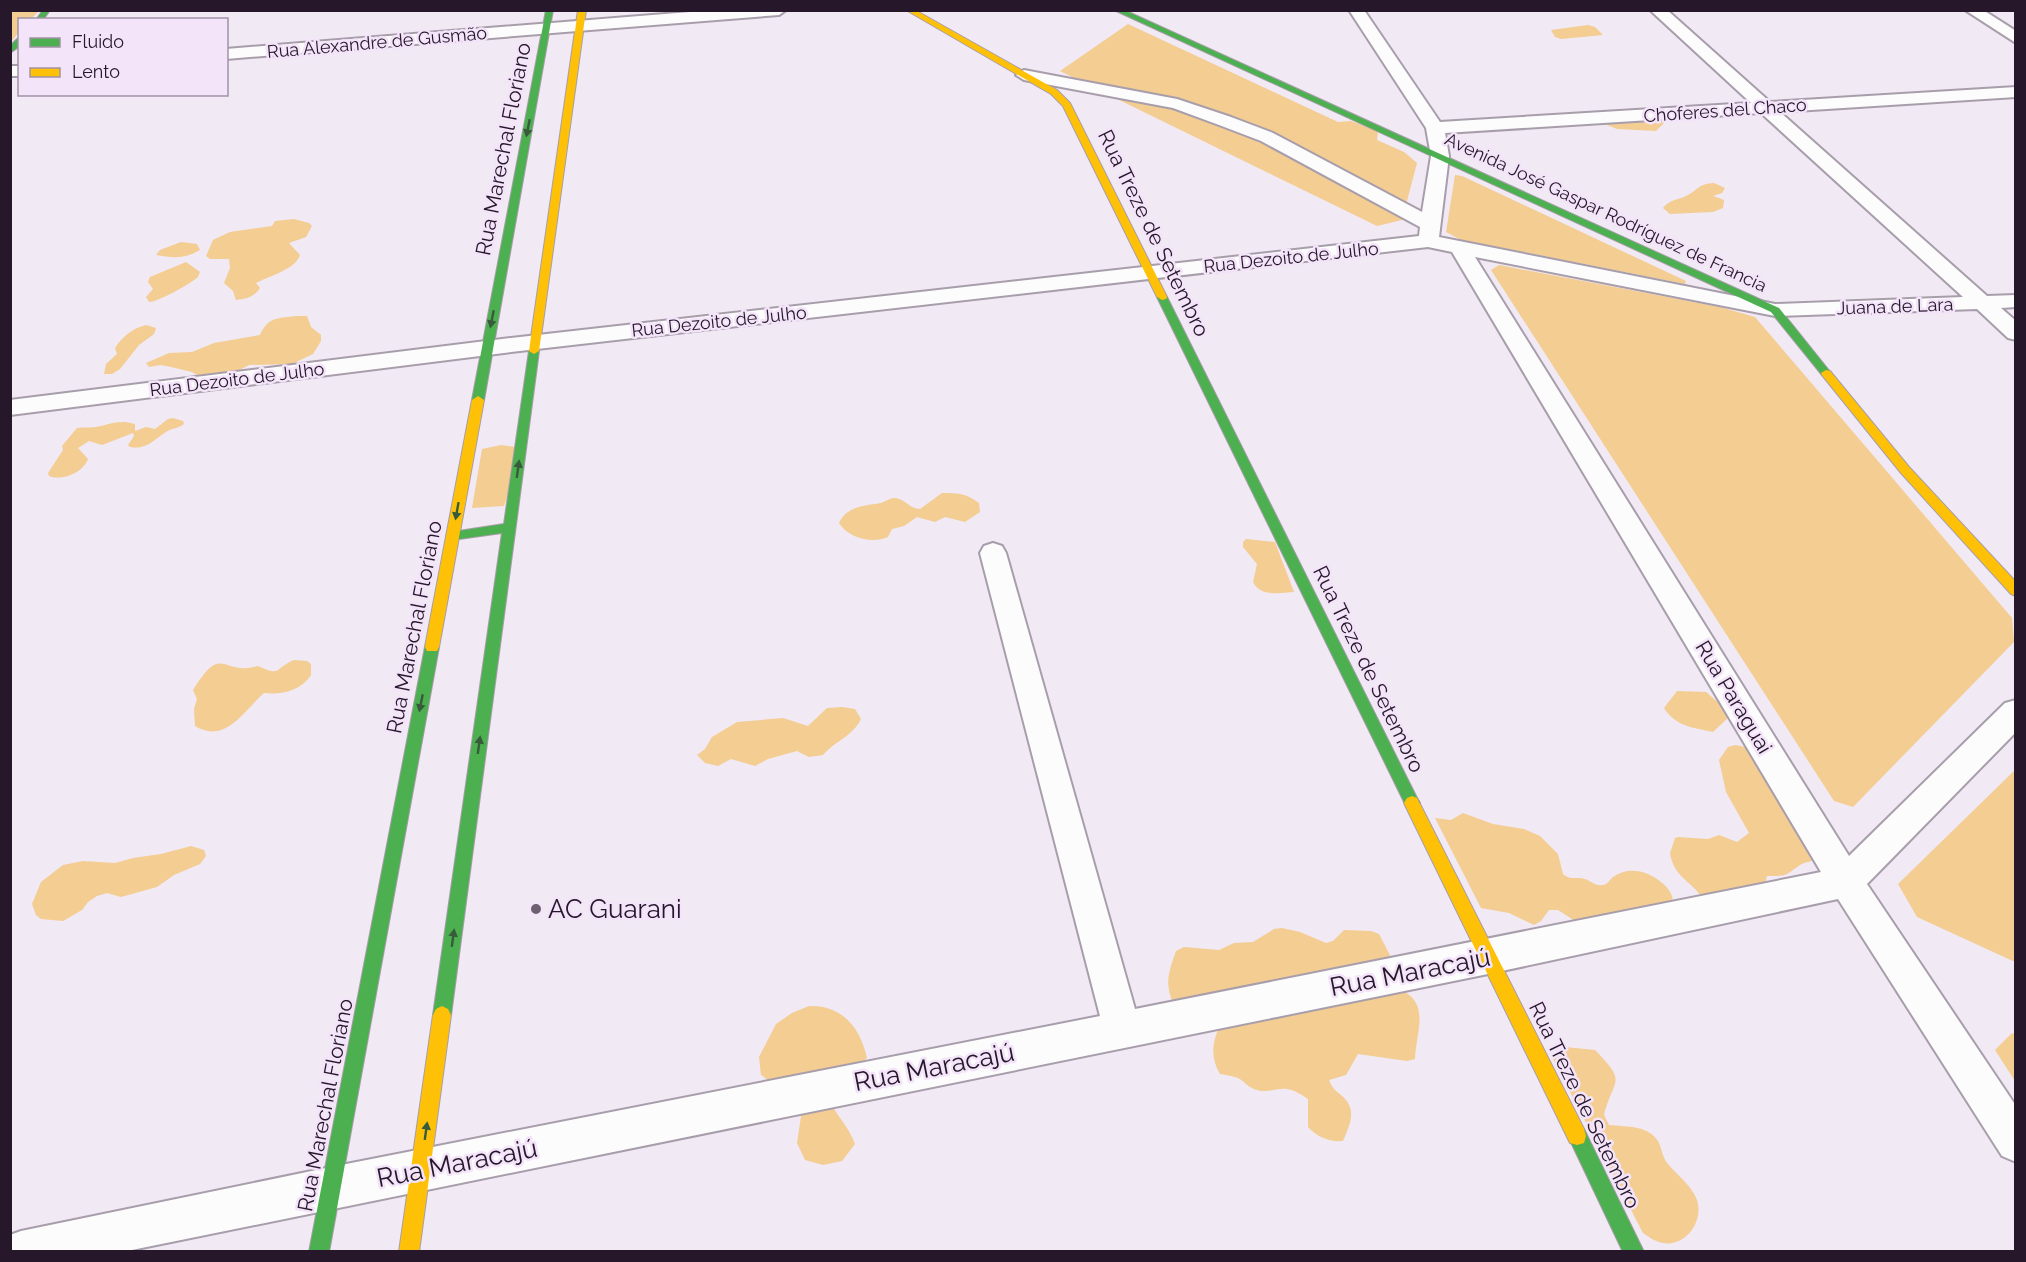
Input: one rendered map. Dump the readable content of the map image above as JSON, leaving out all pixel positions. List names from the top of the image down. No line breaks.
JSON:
{"streets":{"main road":["Rua Marechal Floriano","Avenida José Gaspar Rodríguez de Francia","Rua Treze de Setembro"],"street":["Rua Alexandre de Gusmão","Choferes del Chaco","Rua Dezoito de Julho","Juana de Lara","Rua Paraguai","Rua Maracajú"]},"crossings":[["Rua Alexandre de Gusmão","Rua Marechal Floriano"],["Rua Marechal Floriano","Rua Dezoito de Julho"],["Rua Marechal Floriano","Rua Maracajú"],["Avenida José Gaspar Rodríguez de Francia","Juana de Lara"],["Rua Treze de Setembro","Rua Dezoito de Julho"],["Rua Treze de Setembro","Rua Maracajú"],["Rua Dezoito de Julho","Juana de Lara"],["Juana de Lara","Rua Paraguai"],["Rua Paraguai","Rua Maracajú"]],"places":["AC Guarani"],"legend":["Fluido","Lento"]}
